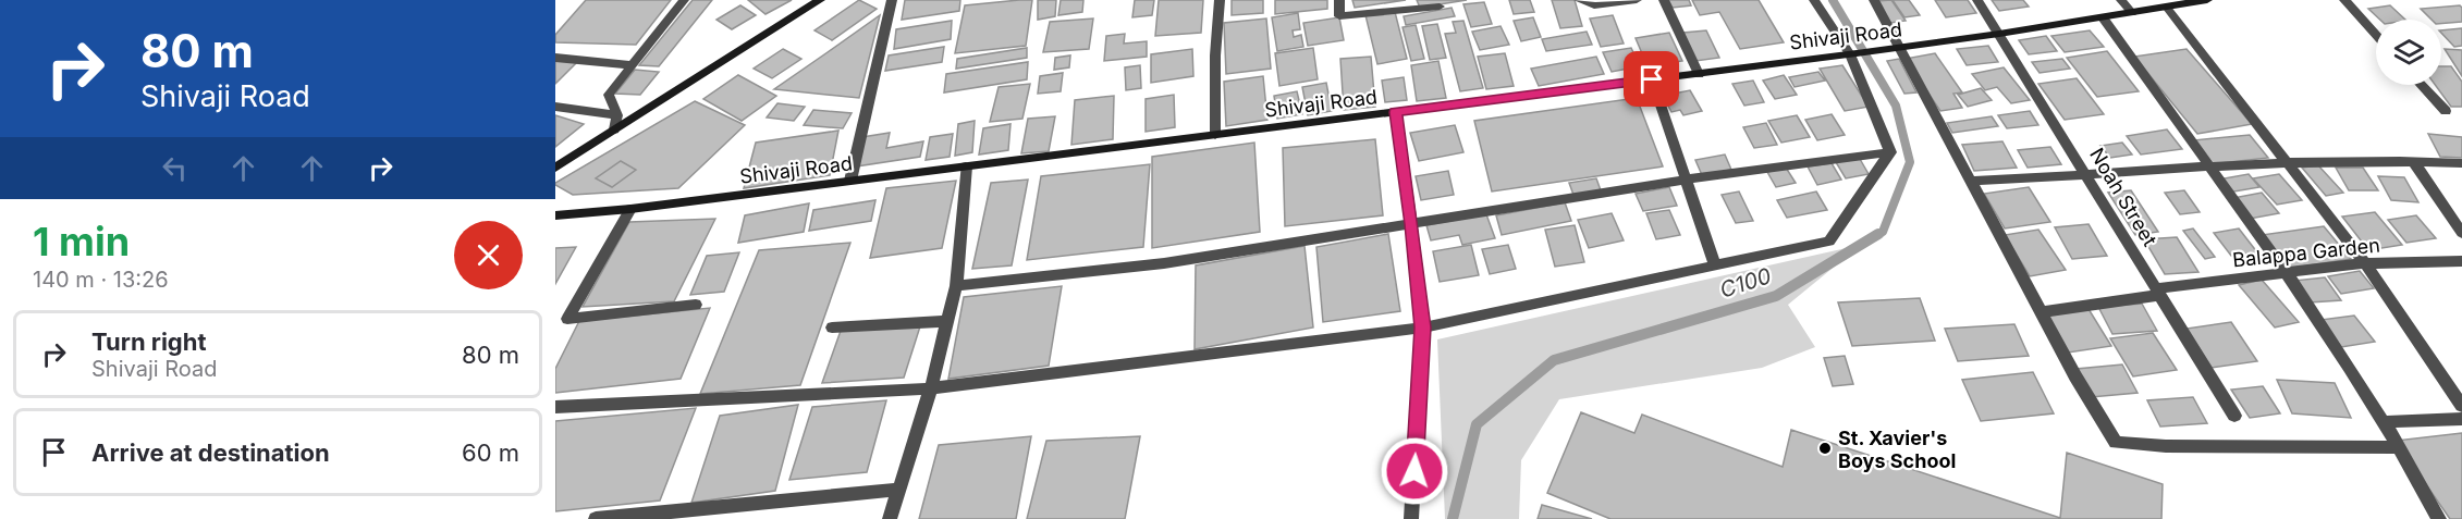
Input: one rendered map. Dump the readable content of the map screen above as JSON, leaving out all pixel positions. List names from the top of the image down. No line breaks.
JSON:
{"streets":{"street":["Shivaji Road","Noah Street","Balappa Garden"]},"crossings":[["Shivaji Road","Noah Street"],["Noah Street","Balappa Garden"]],"water":["C100"],"places":["St. Xavier's Boys School"],"page":{"turn":["80 m","Shivaji Road"],"heading":["1 min","140 m · 13:26"],"list":[{"name":"Turn right","note":"Shivaji Road","value":"80 m"},{"name":"Arrive at destination","value":"60 m"}]}}
